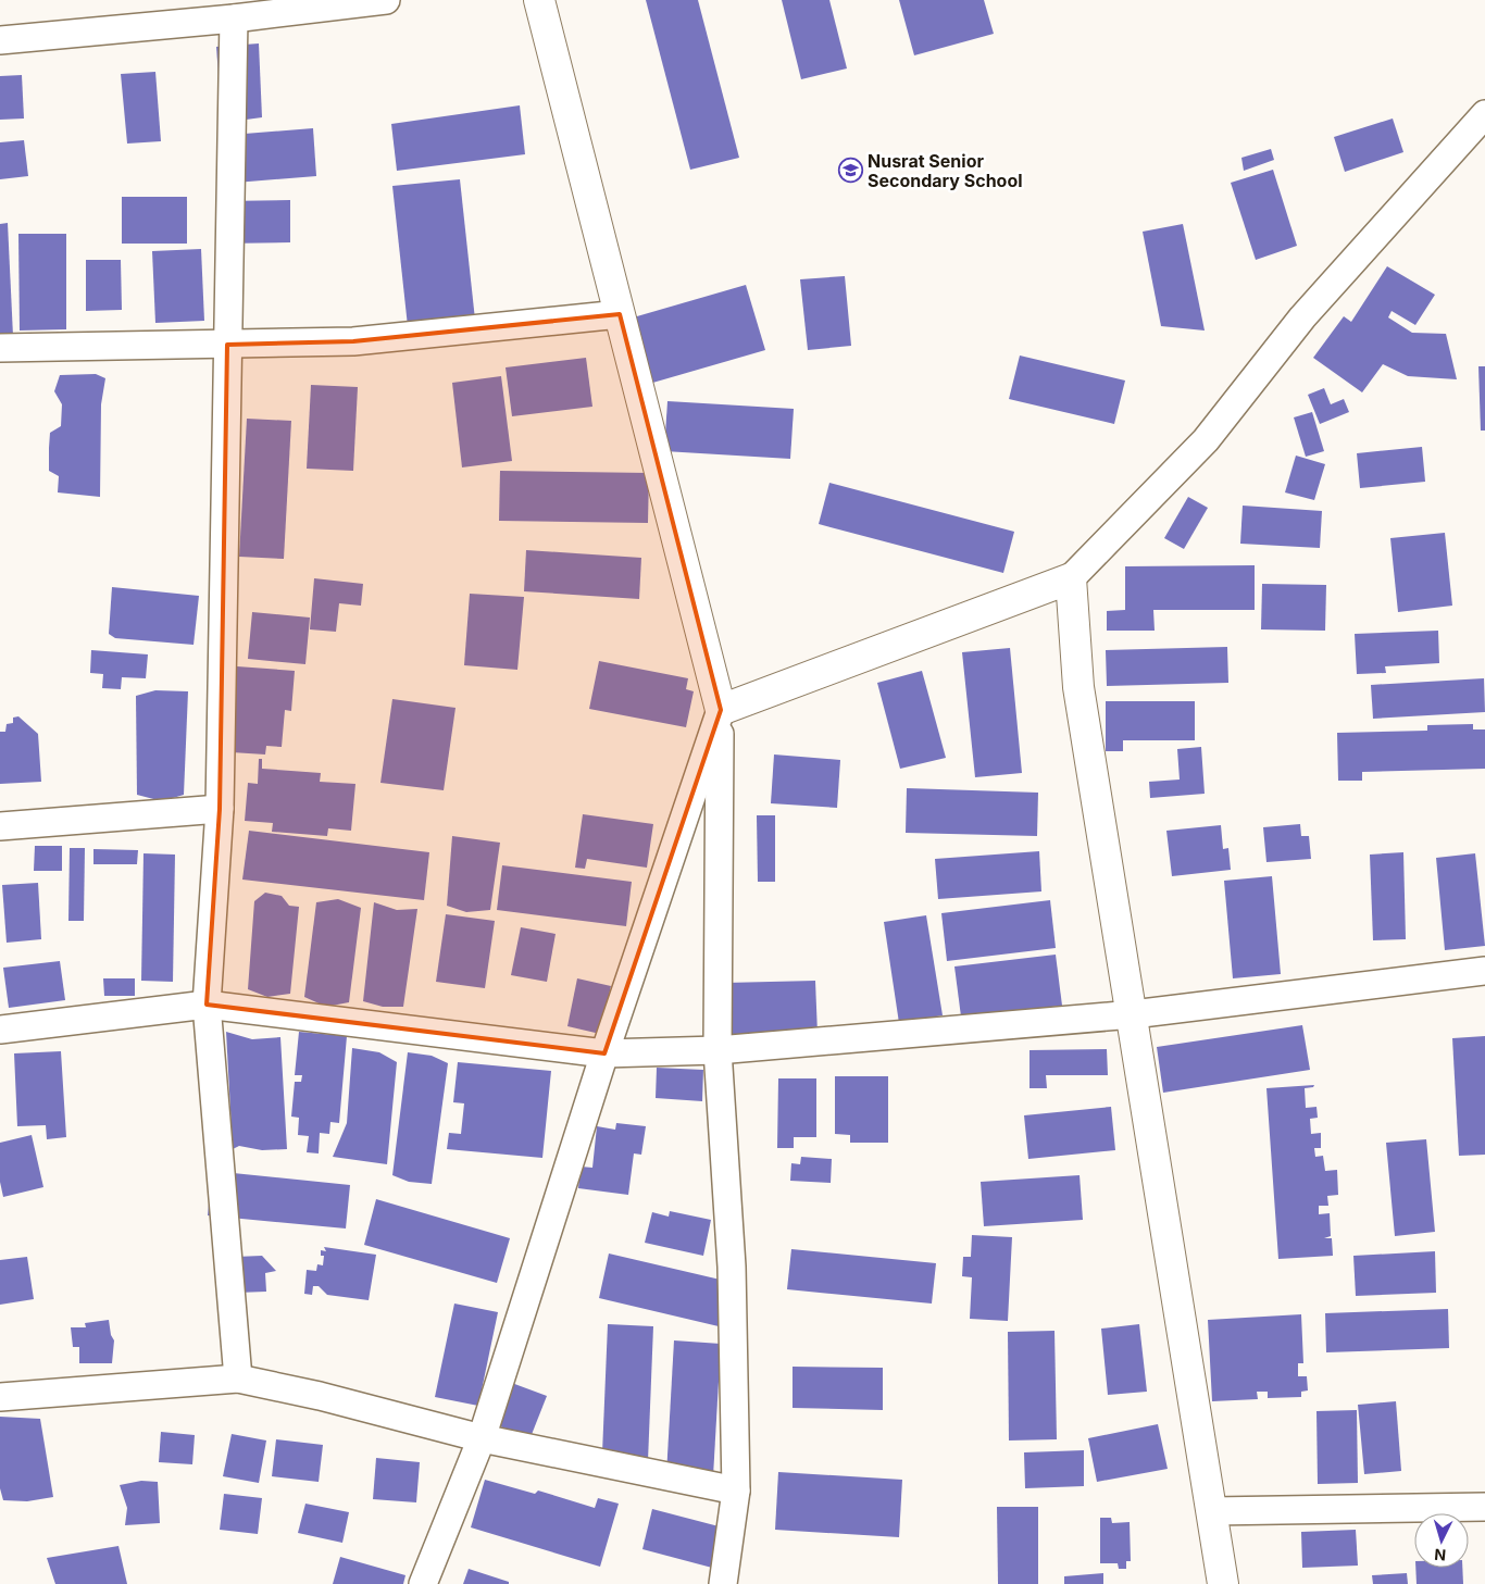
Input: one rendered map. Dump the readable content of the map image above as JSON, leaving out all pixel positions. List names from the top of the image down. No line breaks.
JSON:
{"places":{"school or university":["Nusrat Senior Secondary School"]},"north":"bottom"}
